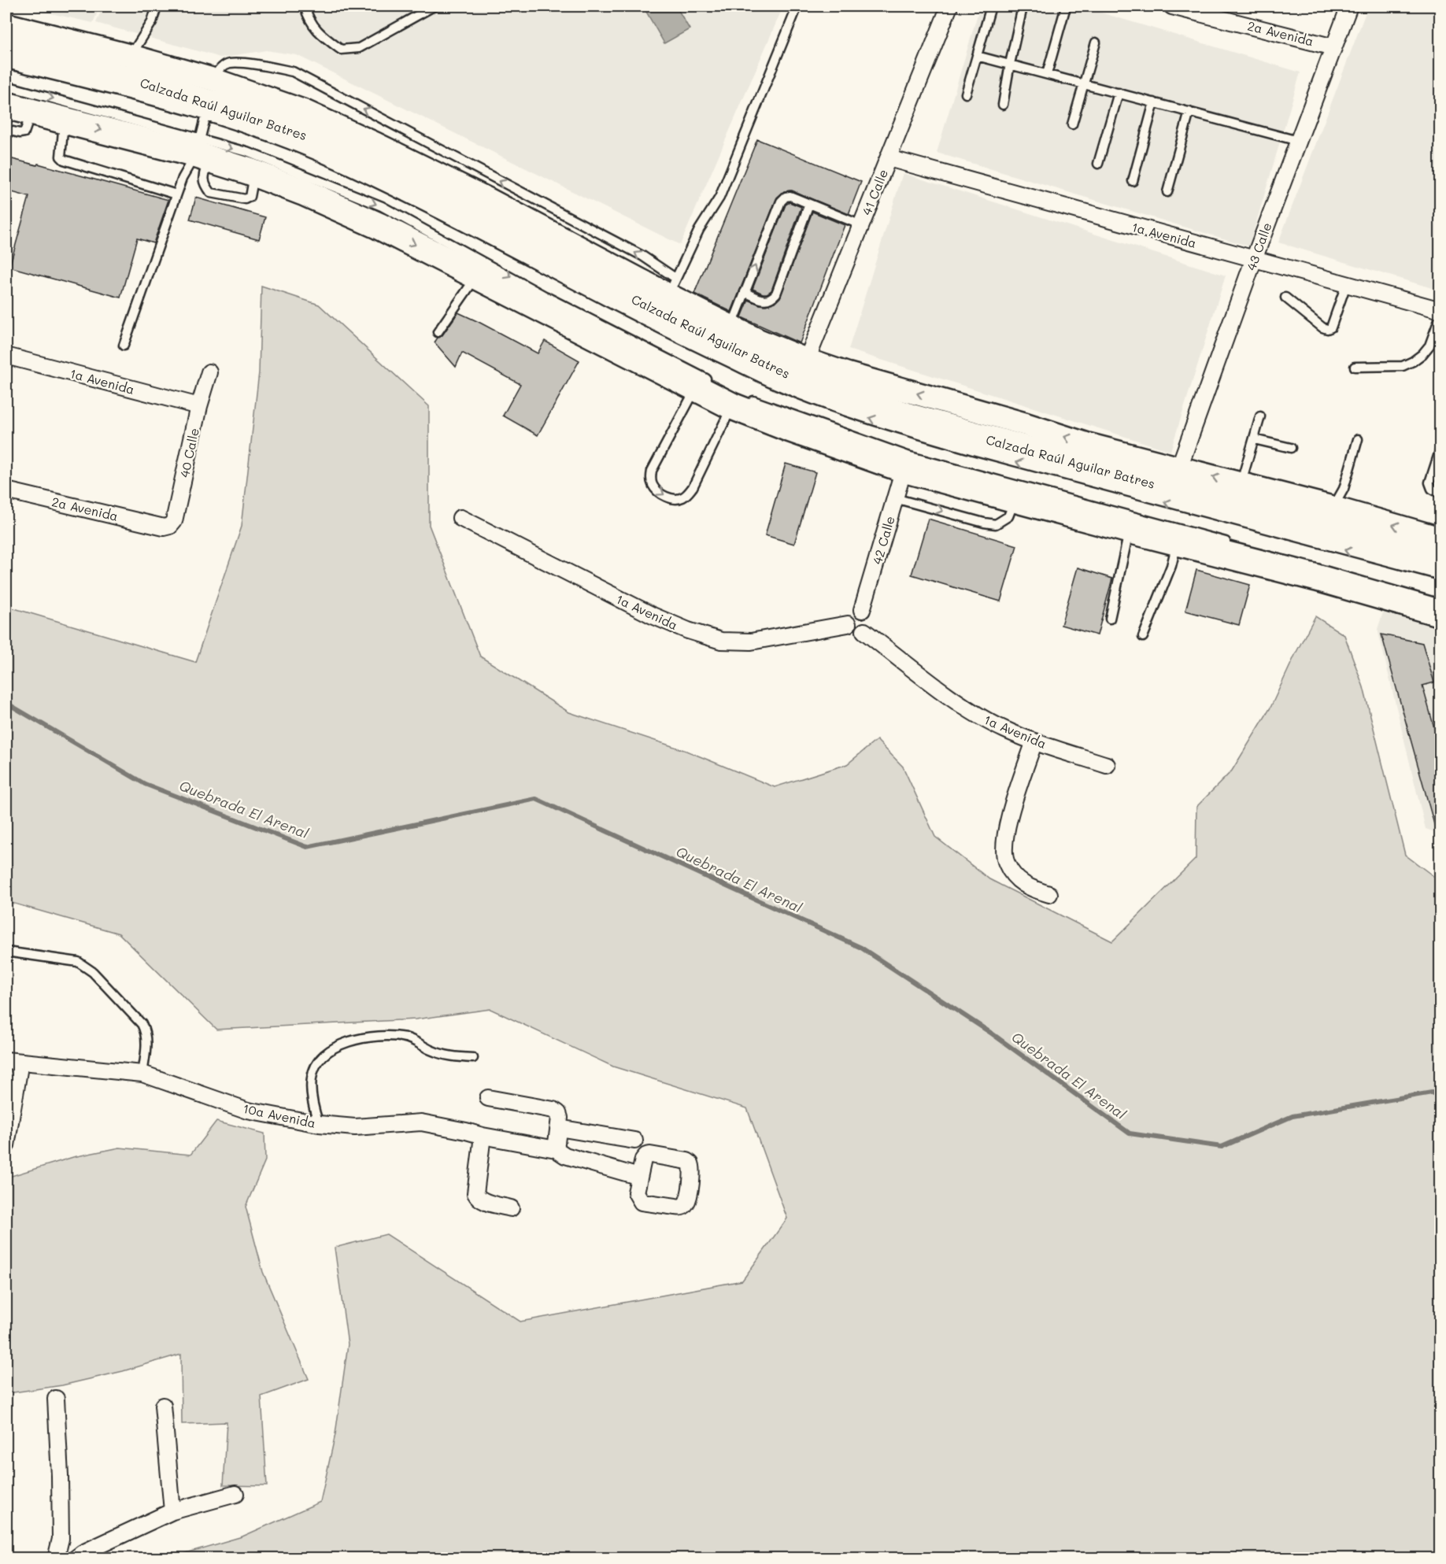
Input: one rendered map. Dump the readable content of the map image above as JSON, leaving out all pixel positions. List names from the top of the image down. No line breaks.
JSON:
{"streets":{"highway":["Calzada Raúl Aguilar Batres"],"street":["2a Avenida","41 Calle","1a Avenida","43 Calle","40 Calle","42 Calle","10a Avenida"]},"crossings":[["2a Avenida","43 Calle"],["2a Avenida","40 Calle"],["Calzada Raúl Aguilar Batres","41 Calle"],["Calzada Raúl Aguilar Batres","43 Calle"],["41 Calle","1a Avenida"],["1a Avenida","43 Calle"],["1a Avenida","40 Calle"],["1a Avenida","42 Calle"]],"water":["Quebrada El Arenal"]}
